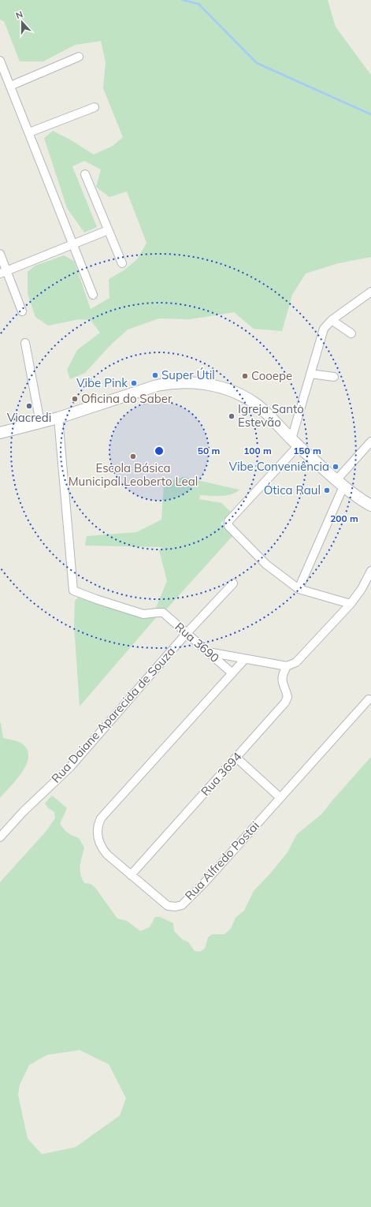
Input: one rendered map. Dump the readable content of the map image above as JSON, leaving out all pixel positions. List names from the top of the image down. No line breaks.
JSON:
{"streets":{"street":["Rua 3690","Rua Daiane Aparecida de Souza","Rua 3694","Rua Alfredo Postai"]},"crossings":[["Rua 3690","Rua Daiane Aparecida de Souza"],["Rua 3690","Rua Alfredo Postai"],["Rua 3694","Rua Alfredo Postai"]],"places":["Super Útil","Cooepe","Vibe Pink","Oficina do Saber","Viacredi","Igreja Santo Estevão","Escola Básica Municipal Leoberto Leal","Vibe Conveniência","Ótica Raul"],"north":"top","rings":["50 m","100 m","150 m","200 m"]}
